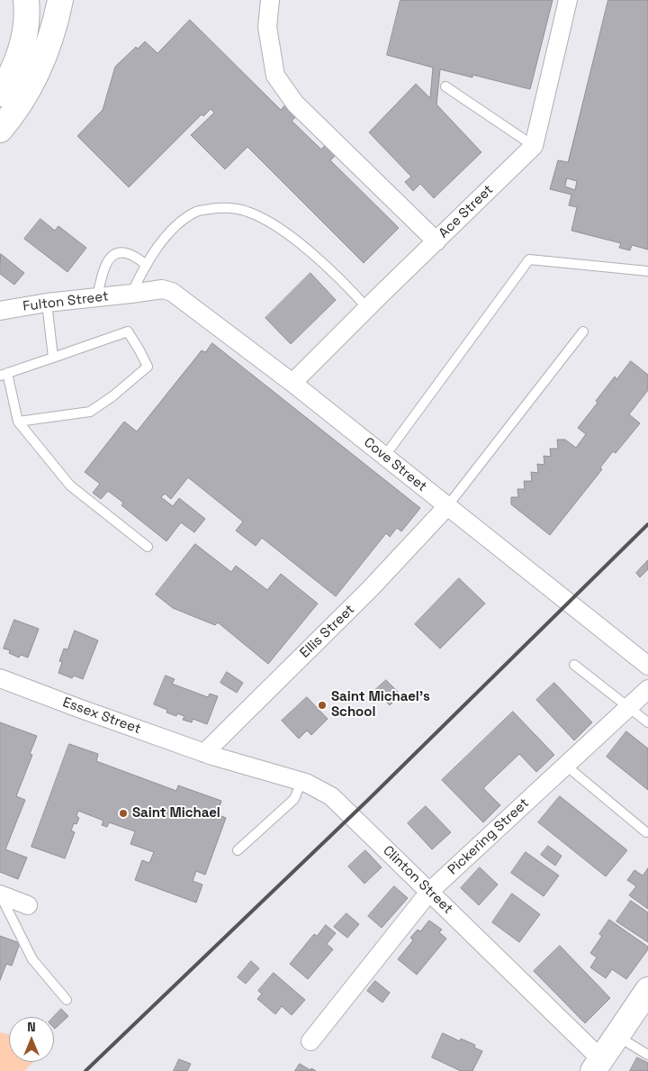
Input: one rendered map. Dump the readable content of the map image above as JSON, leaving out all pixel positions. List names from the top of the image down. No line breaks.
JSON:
{"streets":{"street":["Ace Street","Fulton Street","Cove Street","Ellis Street","Essex Street","Pickering Street","Clinton Street"]},"crossings":[["Ace Street","Cove Street"],["Fulton Street","Cove Street"],["Cove Street","Ellis Street"],["Ellis Street","Essex Street"],["Ellis Street","Clinton Street"],["Essex Street","Clinton Street"],["Pickering Street","Clinton Street"]],"places":["Saint Michael's School","Saint Michael"],"north":"top"}
